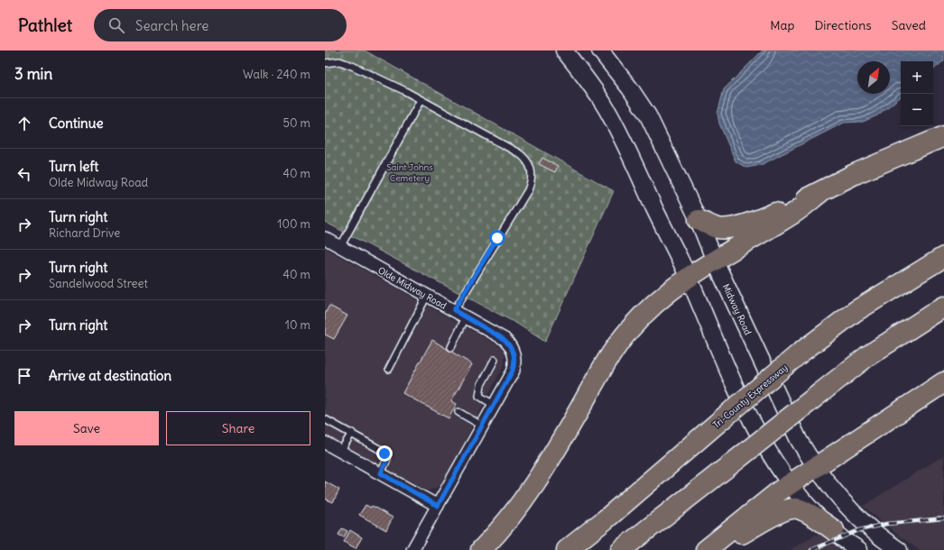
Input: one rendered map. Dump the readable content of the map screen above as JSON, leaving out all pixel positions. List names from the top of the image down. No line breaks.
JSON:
{"streets":{"highway":["Tri-County Expressway"],"main road":["Midway Road"],"street":["Olde Midway Road"]},"parks":["Saint Johns Cemetery"],"north":"top right","page":{"header":"Pathlet","search":"Search here","nav":["Map","Directions","Saved"],"heading":["3 min","Walk · 240 m"],"map_buttons":["+","−"],"list":[["Continue","50 m"],["Turn left","Olde Midway Road","40 m"],["Turn right","Richard Drive","100 m"],["Turn right","Sandelwood Street","40 m"],["Turn right","10 m"],"Arrive at destination"],"buttons":["Save","Share"]}}
